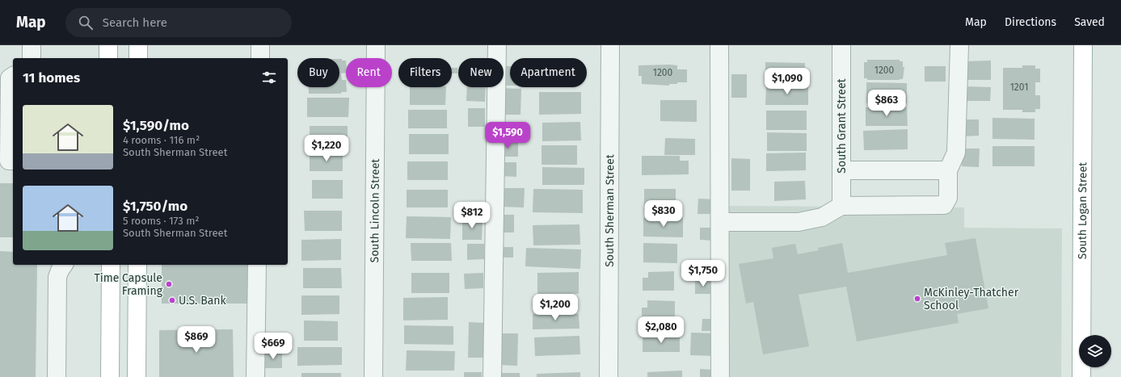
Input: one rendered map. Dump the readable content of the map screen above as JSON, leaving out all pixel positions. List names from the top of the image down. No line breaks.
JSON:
{"streets":{"main road":["South Logan Street"],"street":["South Grant Street","South Lincoln Street","South Sherman Street"]},"places":["Time Capsule Framing","McKinley-Thatcher School","U.S. Bank"],"house_numbers":["1200","1200","1201"],"page":{"header":"Map","search":"Search here","nav":["Map","Directions","Saved"],"chip":["Buy","Rent","Filters","New","Apartment"],"heading":"11 homes","price":["$1,090","$863","$1,590","$1,220","$830","$812","$1,750","$1,200","$2,080","$869","$669"],"list":[{"name":"$1,590/mo","note":"4 rooms · 116 m² · South Sherman Street"},{"name":"$1,750/mo","note":"5 rooms · 173 m² · South Sherman Street"}]}}
